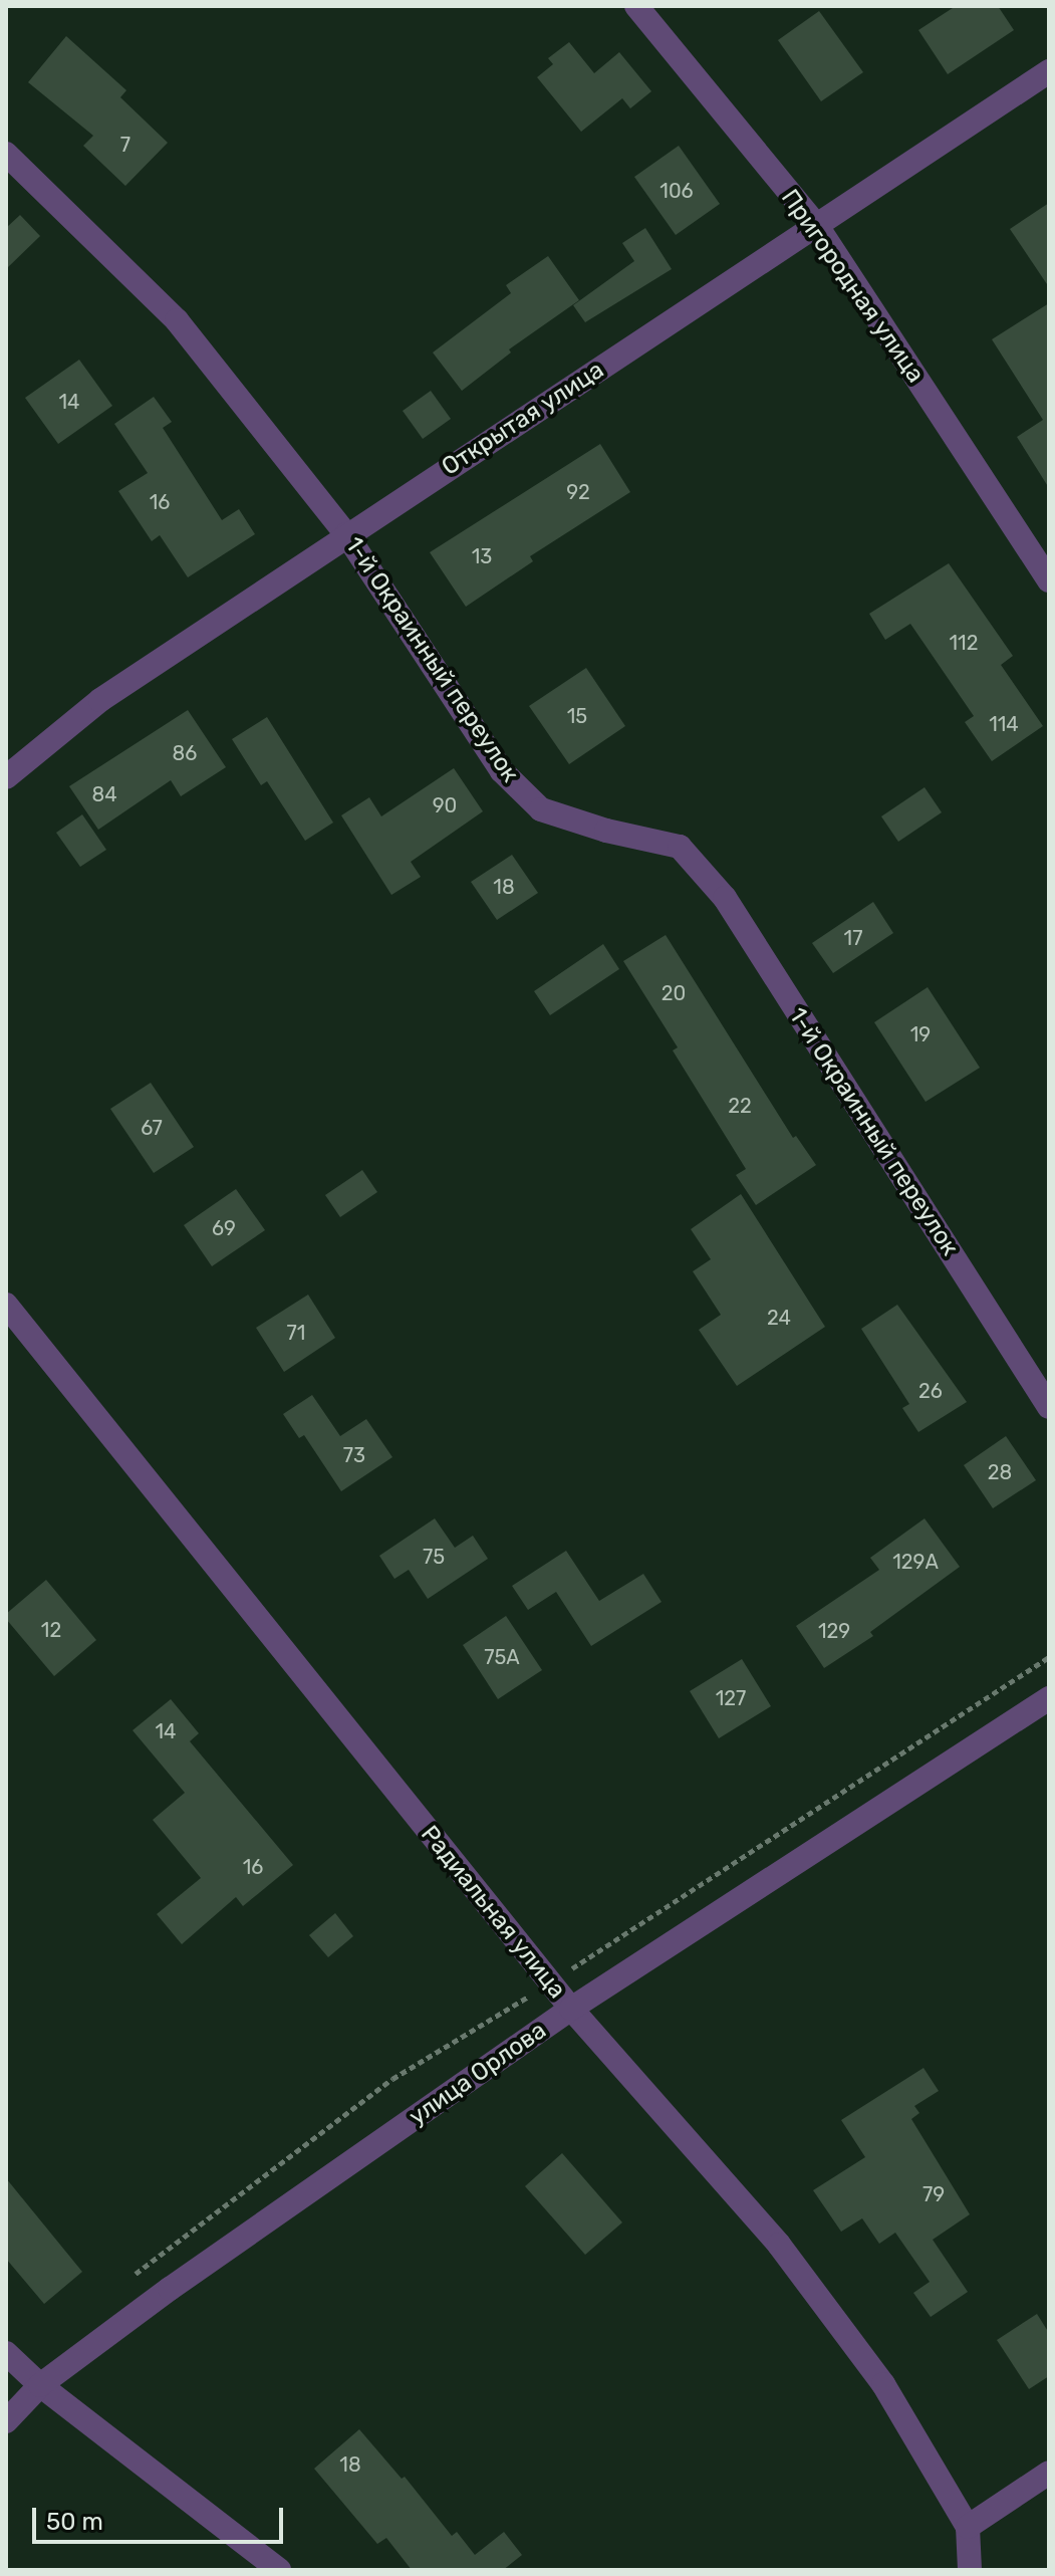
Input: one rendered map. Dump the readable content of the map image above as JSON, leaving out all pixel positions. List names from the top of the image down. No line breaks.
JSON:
{"streets":{"street":["Пригородная улица","Открытая улица","1-й Окраинный переулок","Радиальная улица","улица Орлова"]},"crossings":[["Пригородная улица","Открытая улица"],["Открытая улица","1-й Окраинный переулок"],["Радиальная улица","улица Орлова"]],"house_numbers":["7","106","14","92","16","13","112","15","114","86","84","90","18","17","20","19","22","67","69","24","71","26","73","28","75","129А","12","129","75А","127","14","16","79","18"],"scale_bar":"50 m"}
